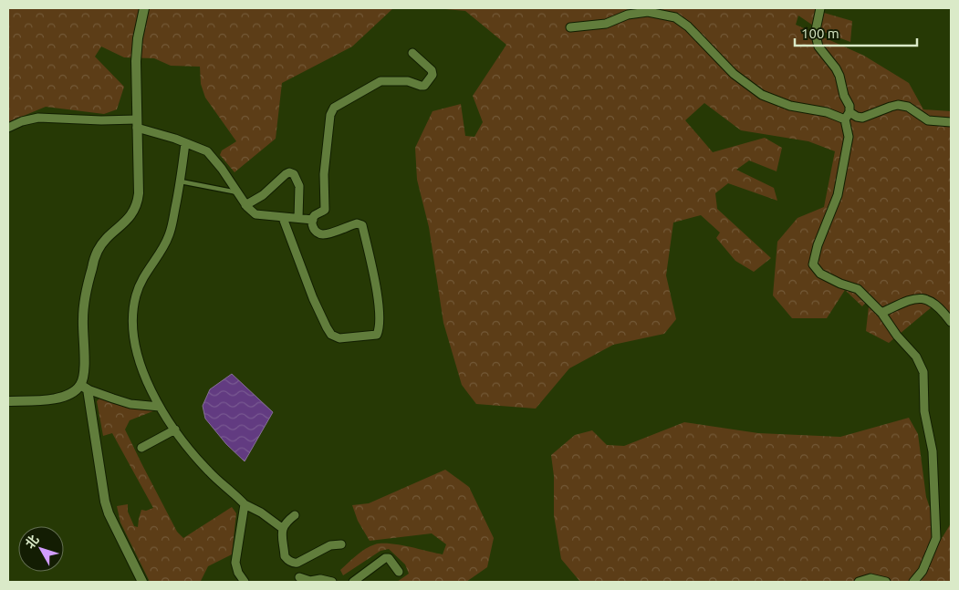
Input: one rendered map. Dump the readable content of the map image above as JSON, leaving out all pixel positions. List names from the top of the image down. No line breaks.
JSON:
{"scale_bar":"100 m","north":"top left"}
